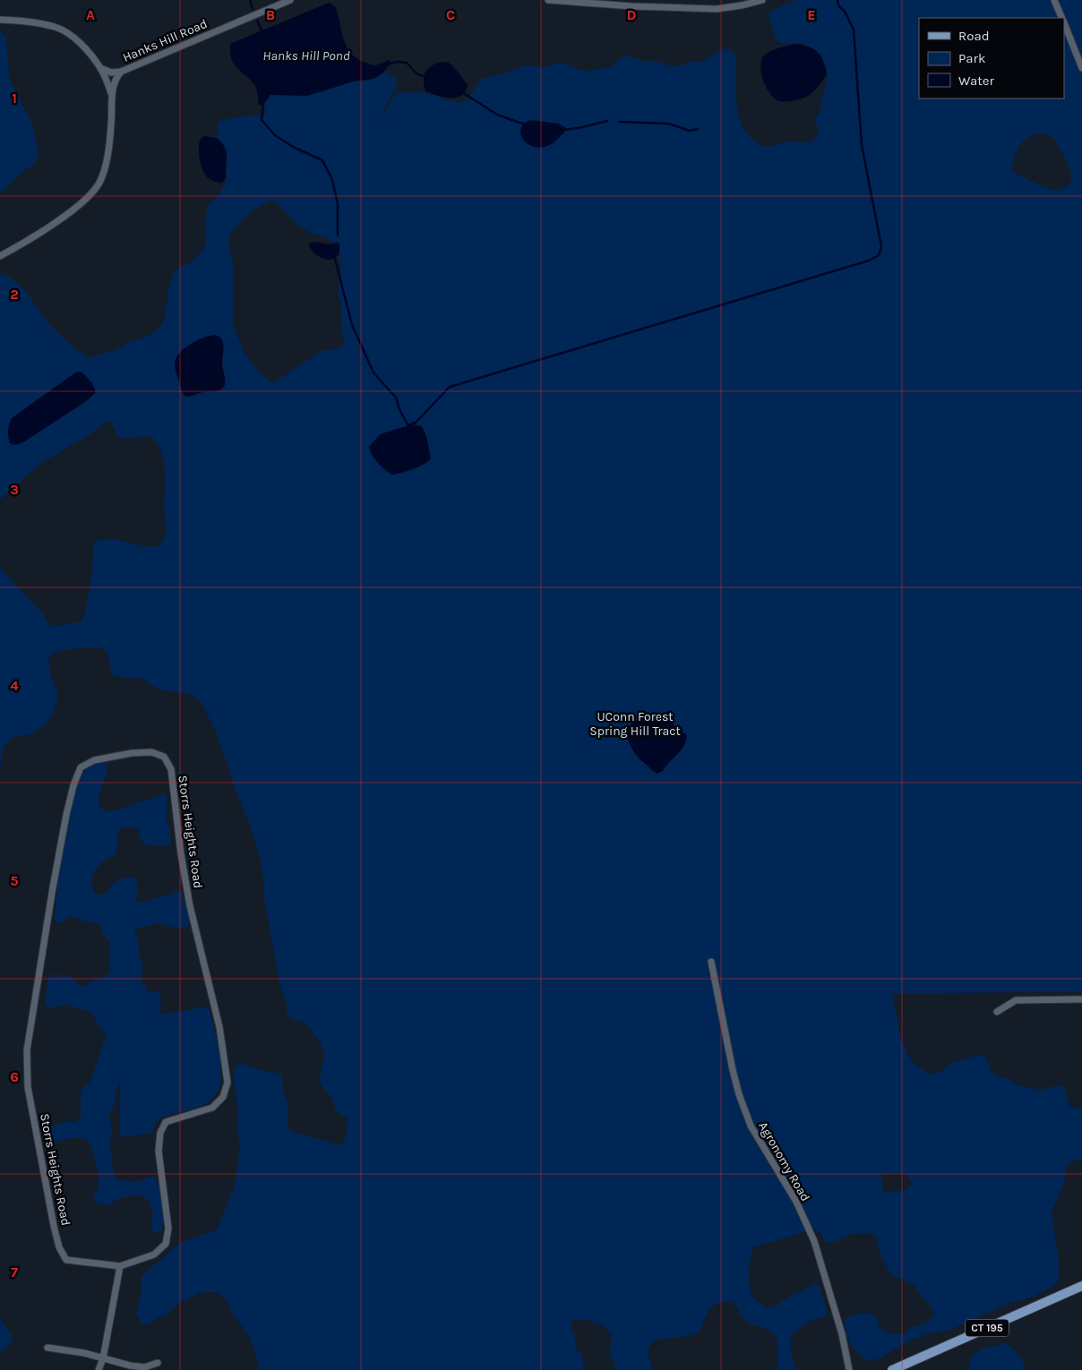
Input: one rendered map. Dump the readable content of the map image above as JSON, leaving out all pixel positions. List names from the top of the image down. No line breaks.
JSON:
{"streets":{"main road":["CT 195"],"street":["Hanks Hill Road","Storrs Heights Road","Agronomy Road"]},"water":["Hanks Hill Pond"],"parks":["UConn Forest Spring Hill Tract"],"legend":["Road","Park","Water"],"grid":{"columns":["A","B","C","D","E"],"rows":["1","2","3","4","5","6","7"]}}
